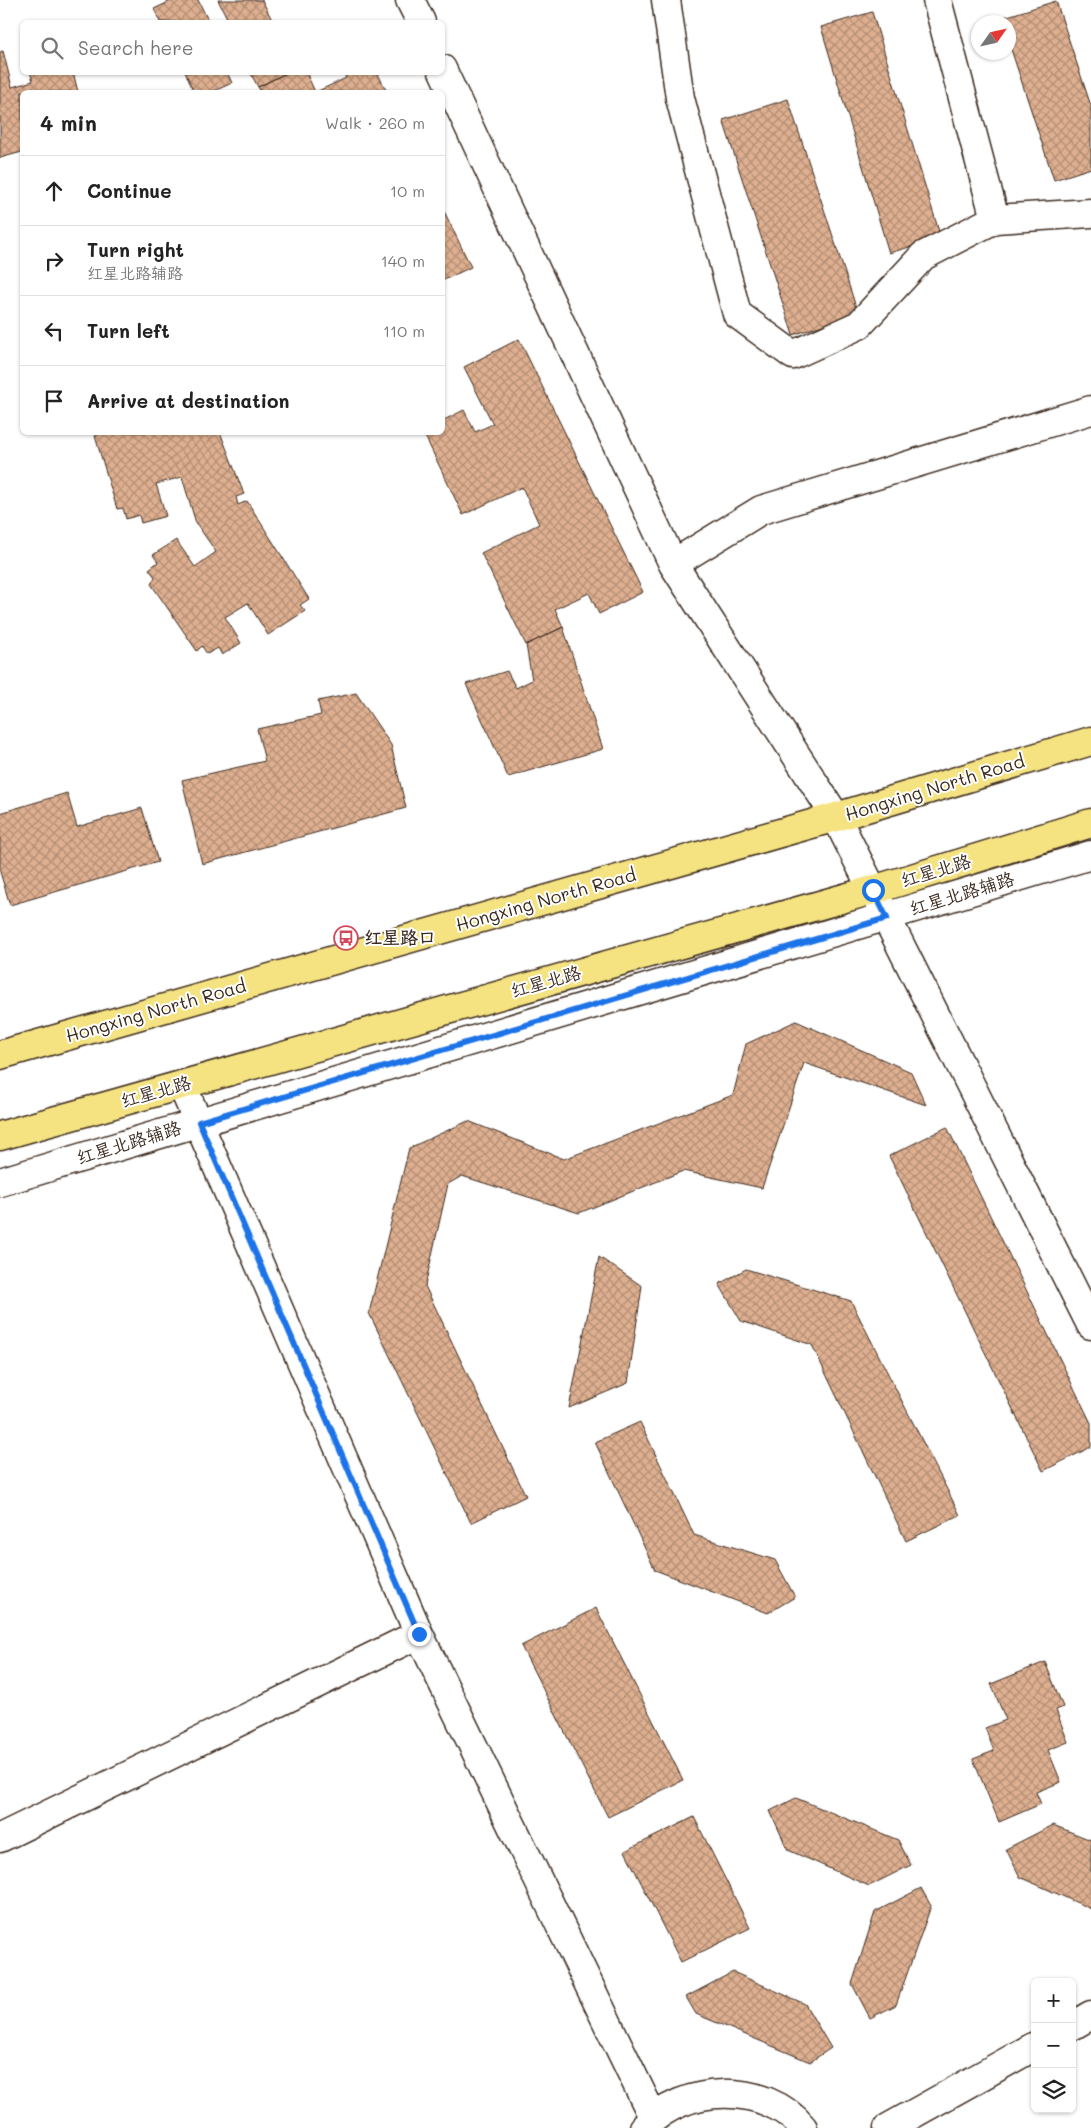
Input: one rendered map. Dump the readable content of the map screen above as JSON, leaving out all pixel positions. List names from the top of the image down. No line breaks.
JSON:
{"streets":{"main road":["Hongxing North Road","红星北路"],"street":["红星北路辅路"]},"places":{"bus stop":["红星路口"]},"north":"top right","page":{"search":"Search here","heading":["4 min","Walk · 260 m"],"list":[["Continue","10 m"],["Turn right","红星北路辅路","140 m"],["Turn left","110 m"],"Arrive at destination"],"map_buttons":["+","−"]}}
